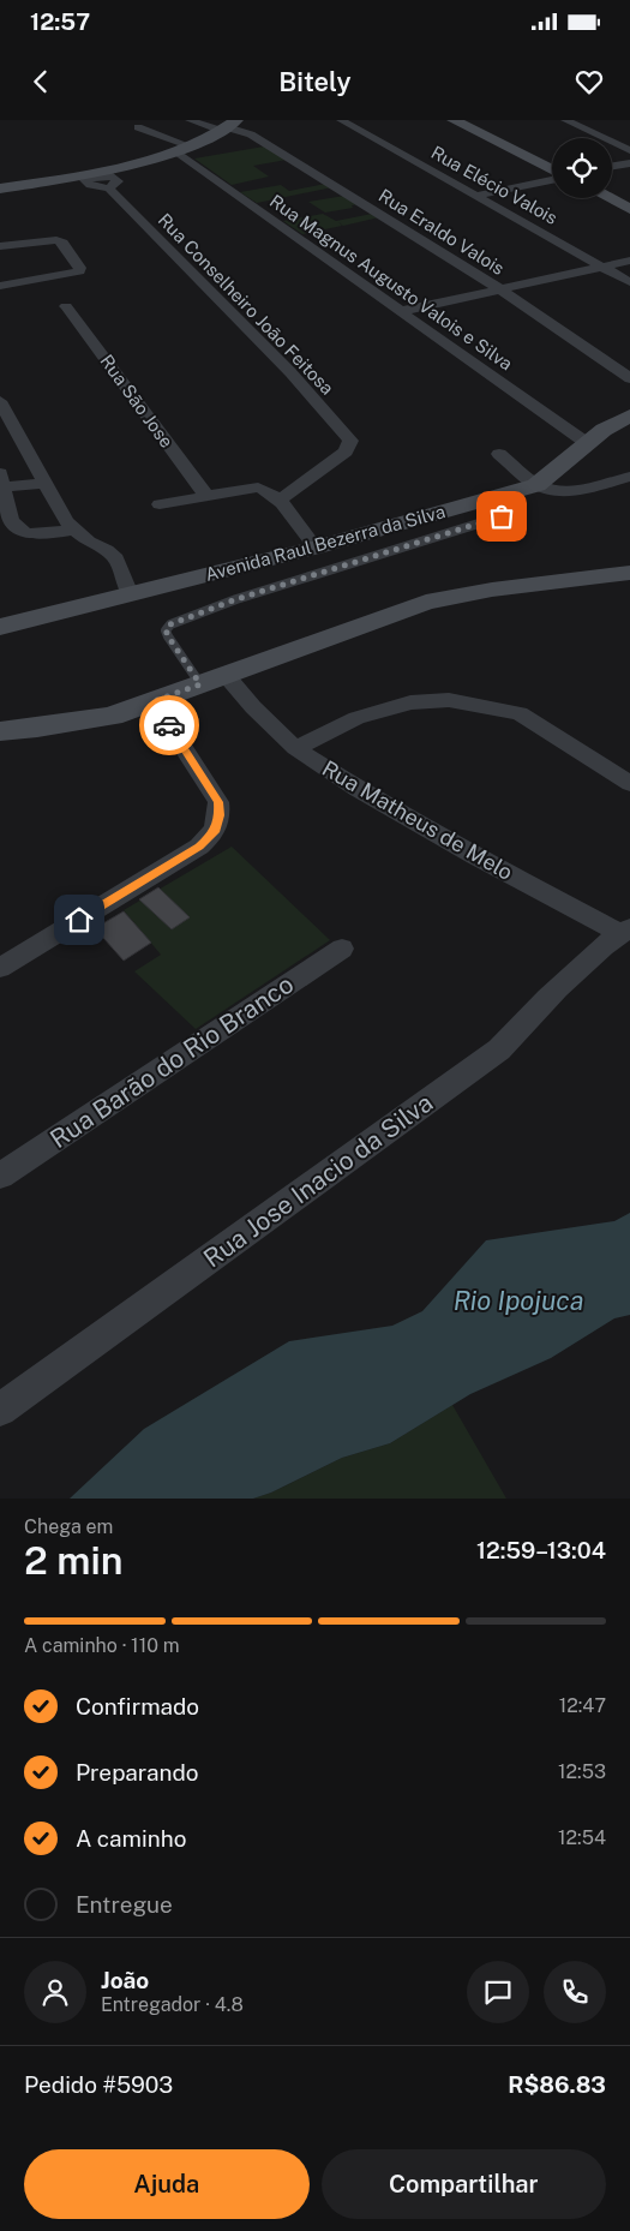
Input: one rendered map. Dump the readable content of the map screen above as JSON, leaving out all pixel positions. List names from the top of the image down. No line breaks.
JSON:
{"streets":{"street":["Rua Elécio Valois","Rua Eraldo Valois","Rua Magnus Augusto Valois e Silva","Rua Conselheiro João Feitosa","Rua São Jose","Avenida Raul Bezerra da Silva","Rua Matheus de Melo","Rua Barão do Rio Branco","Rua Jose Inacio da Silva"]},"crossings":[["Rua Magnus Augusto Valois e Silva","Avenida Raul Bezerra da Silva"],["Rua Matheus de Melo","Rua Jose Inacio da Silva"]],"water":["Rio Ipojuca"],"page":{"status":"12:57","header":"Bitely","heading":["2 min","Chega em","12:59–13:04"],"panel":["João","Entregador · 4.8","Pedido #5903","R$86.83"],"bar":"A caminho · 110 m","list":[["Confirmado","12:47"],["Preparando","12:53"],["A caminho","12:54"],"Entregue"],"buttons":["Ajuda","Compartilhar"]}}
